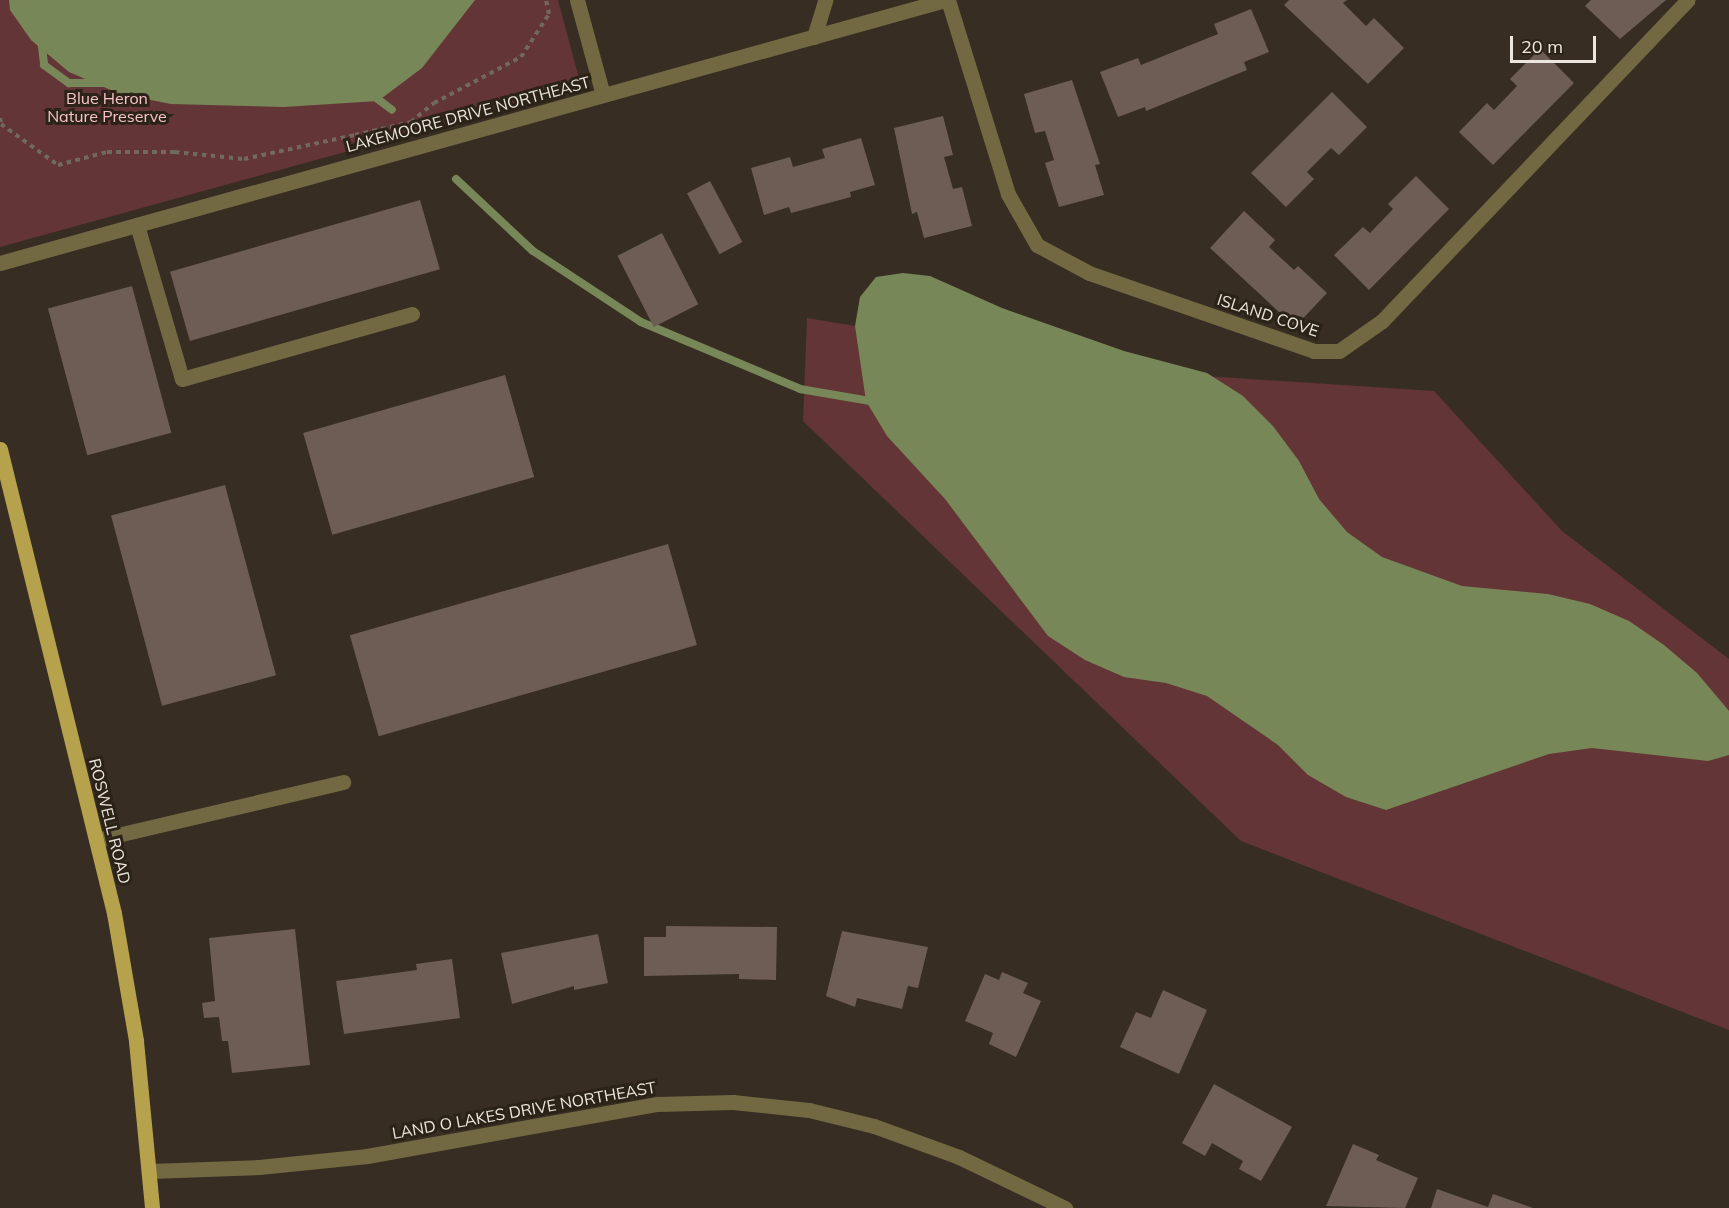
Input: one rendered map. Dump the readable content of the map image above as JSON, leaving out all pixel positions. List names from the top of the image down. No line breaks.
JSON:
{"streets":{"main road":["ROSWELL ROAD"],"street":["LAKEMOORE DRIVE NORTHEAST","ISLAND COVE","LAND O LAKES DRIVE NORTHEAST"]},"crossings":[["LAKEMOORE DRIVE NORTHEAST","ISLAND COVE"],["ROSWELL ROAD","LAND O LAKES DRIVE NORTHEAST"]],"parks":["Blue Heron Nature Preserve"],"scale_bar":"20 m"}
